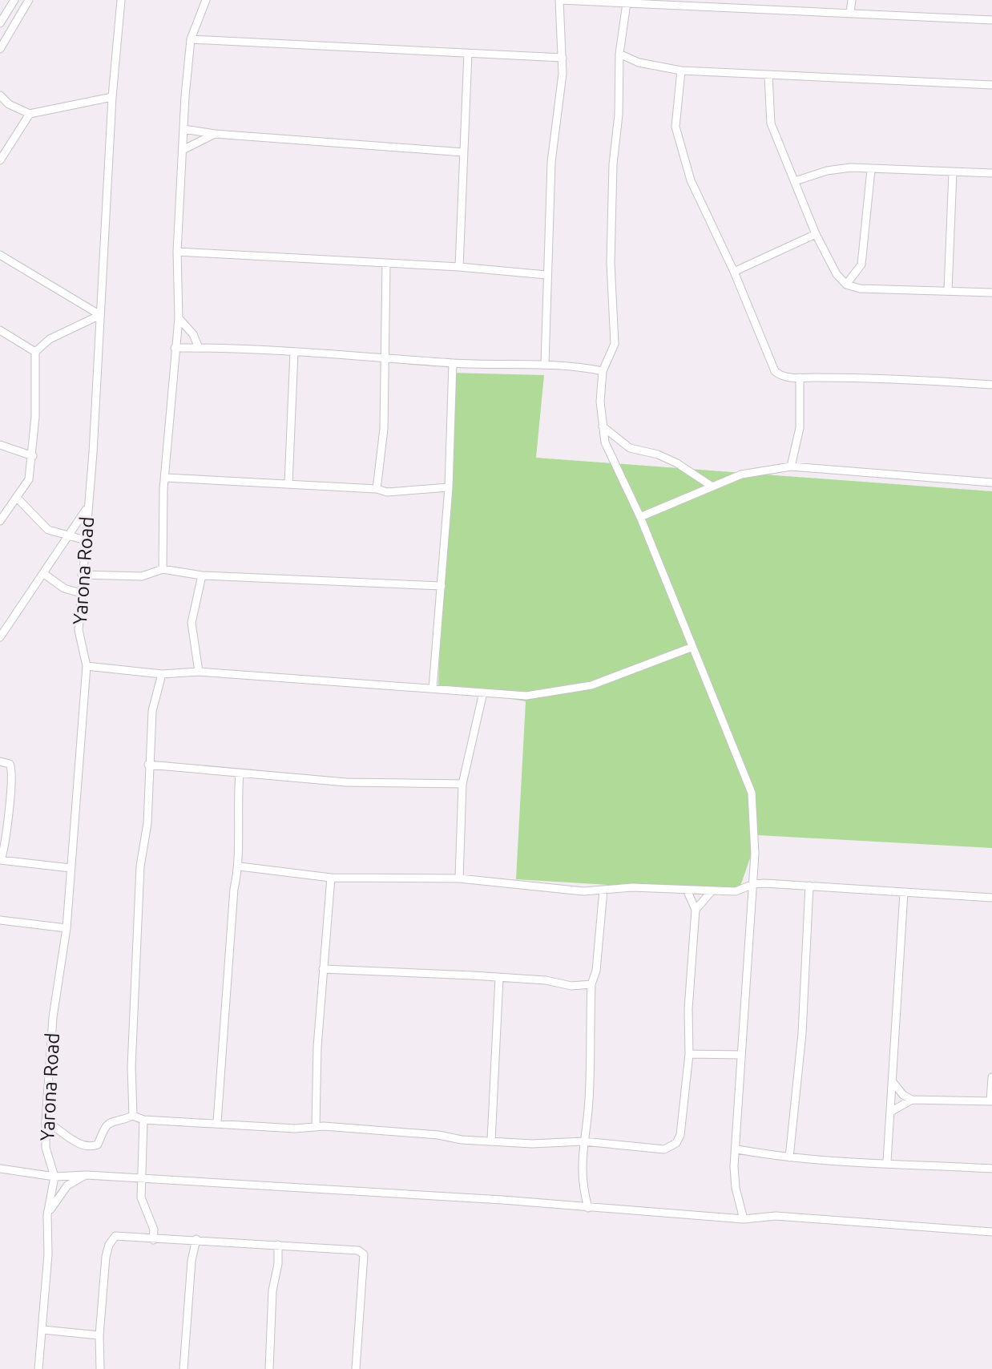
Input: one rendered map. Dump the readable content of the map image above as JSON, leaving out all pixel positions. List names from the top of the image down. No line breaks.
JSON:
{"streets":{"street":["Yarona Road"]}}
